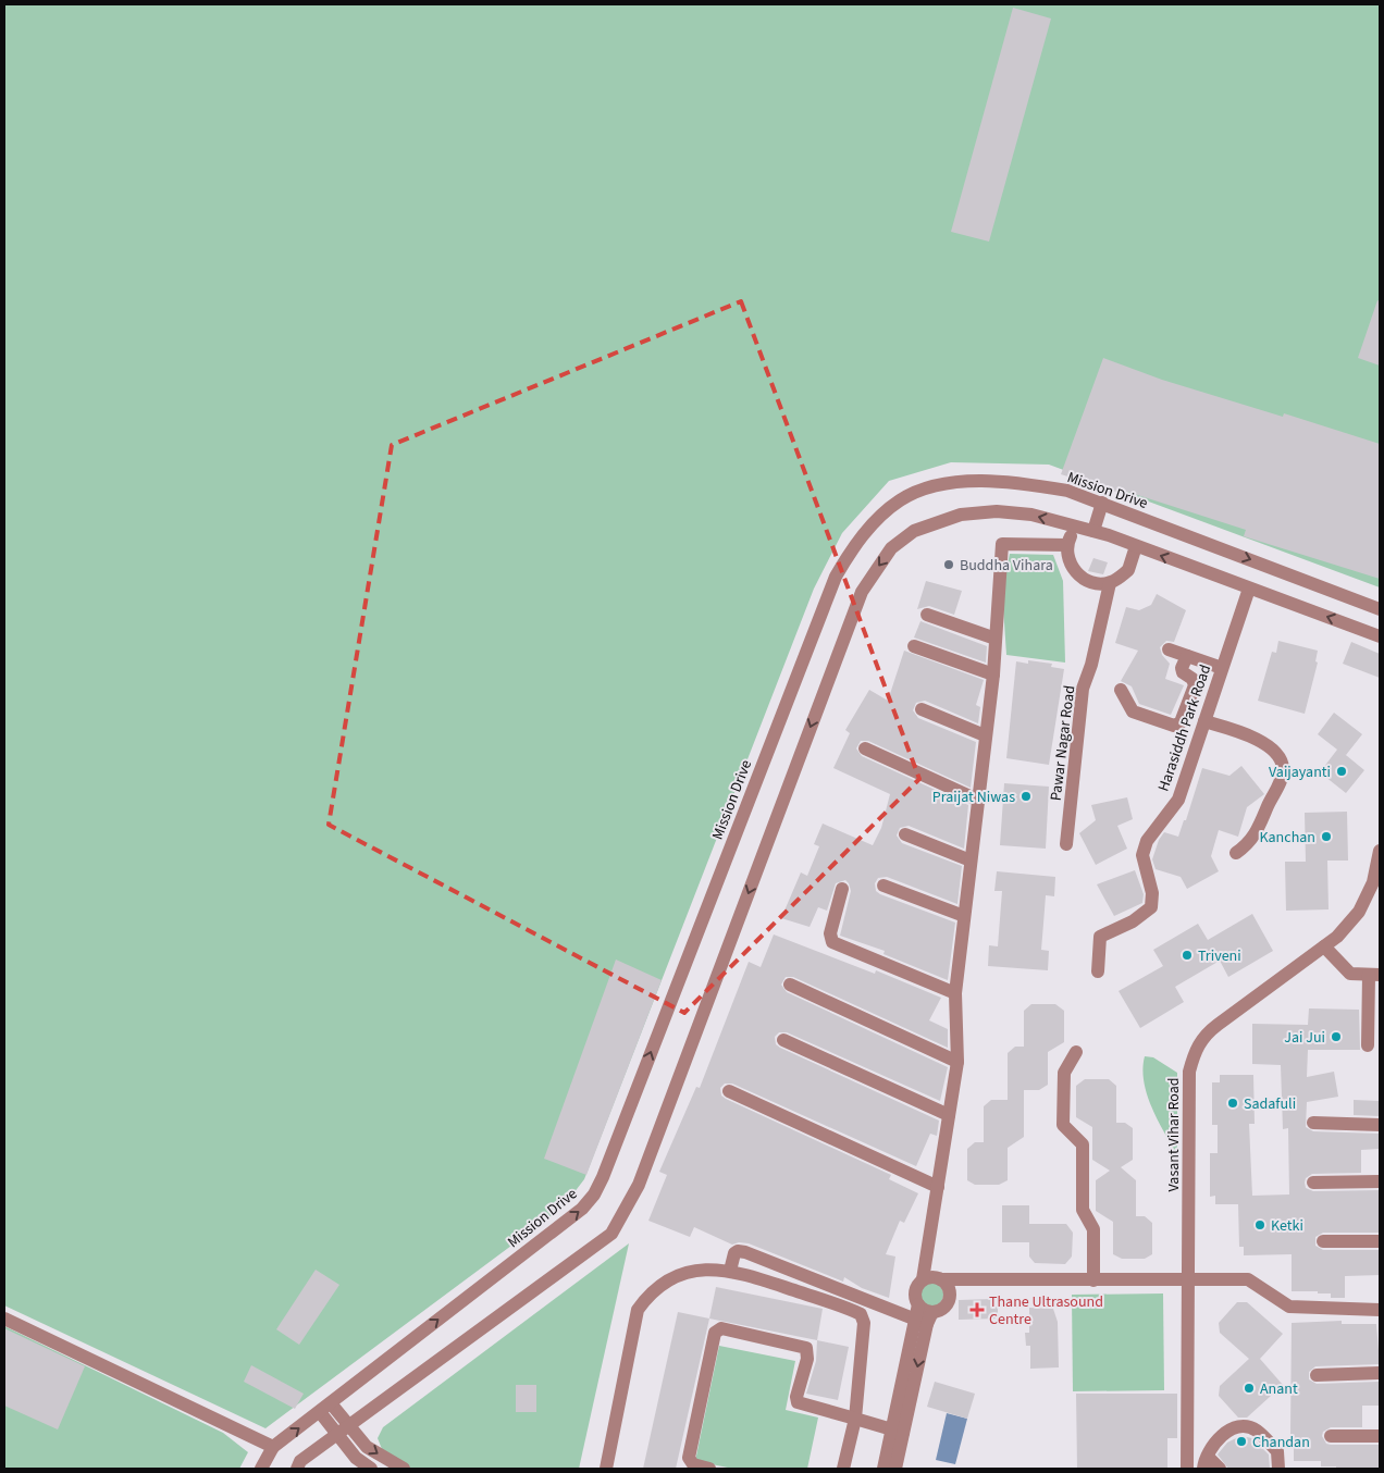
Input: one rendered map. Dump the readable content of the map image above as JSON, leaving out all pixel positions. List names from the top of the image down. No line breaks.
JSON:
{"streets":{"street":["Mission Drive","Harasiddh Park Road","Pawar Nagar Road","Vasant Vihar Road"]},"one_way":["Mission Drive"],"places":{"other":["Buddha Vihara","Vaijayanti","Praijat Niwas","Kanchan","Triveni","Jai Jui","Sadafuli","Ketki","Anant","Chandan"],"health":["Thane Ultrasound Centre"]}}
